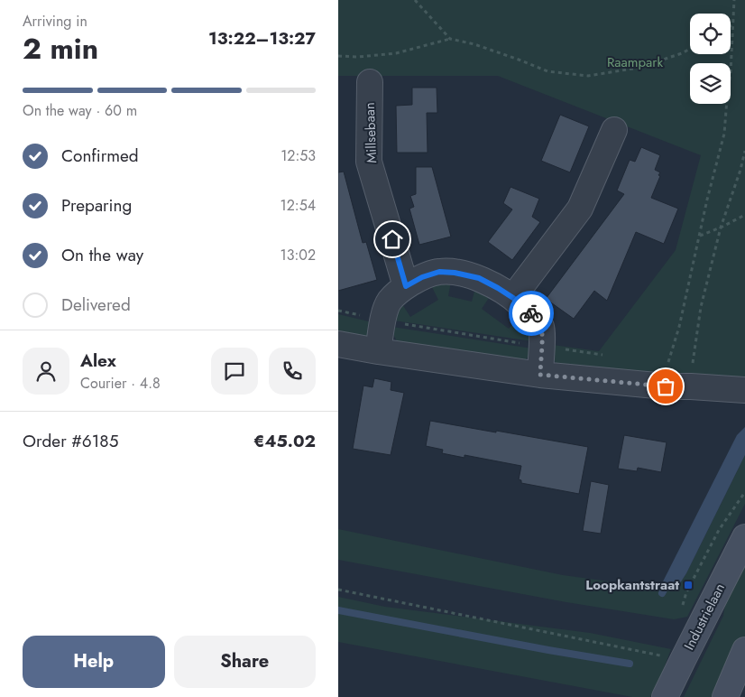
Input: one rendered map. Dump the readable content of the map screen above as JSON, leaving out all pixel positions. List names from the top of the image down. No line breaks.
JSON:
{"streets":{"main road":["Industrielaan"],"street":["Millsebaan"]},"parks":["Raampark"],"places":{"transit":["Loopkantstraat"]},"page":{"heading":["2 min","Arriving in","13:22–13:27"],"panel":["Alex","Courier · 4.8","Order #6185","€45.02"],"bar":"On the way · 60 m","list":[["Confirmed","12:53"],["Preparing","12:54"],["On the way","13:02"],"Delivered"],"buttons":["Help","Share"]}}
